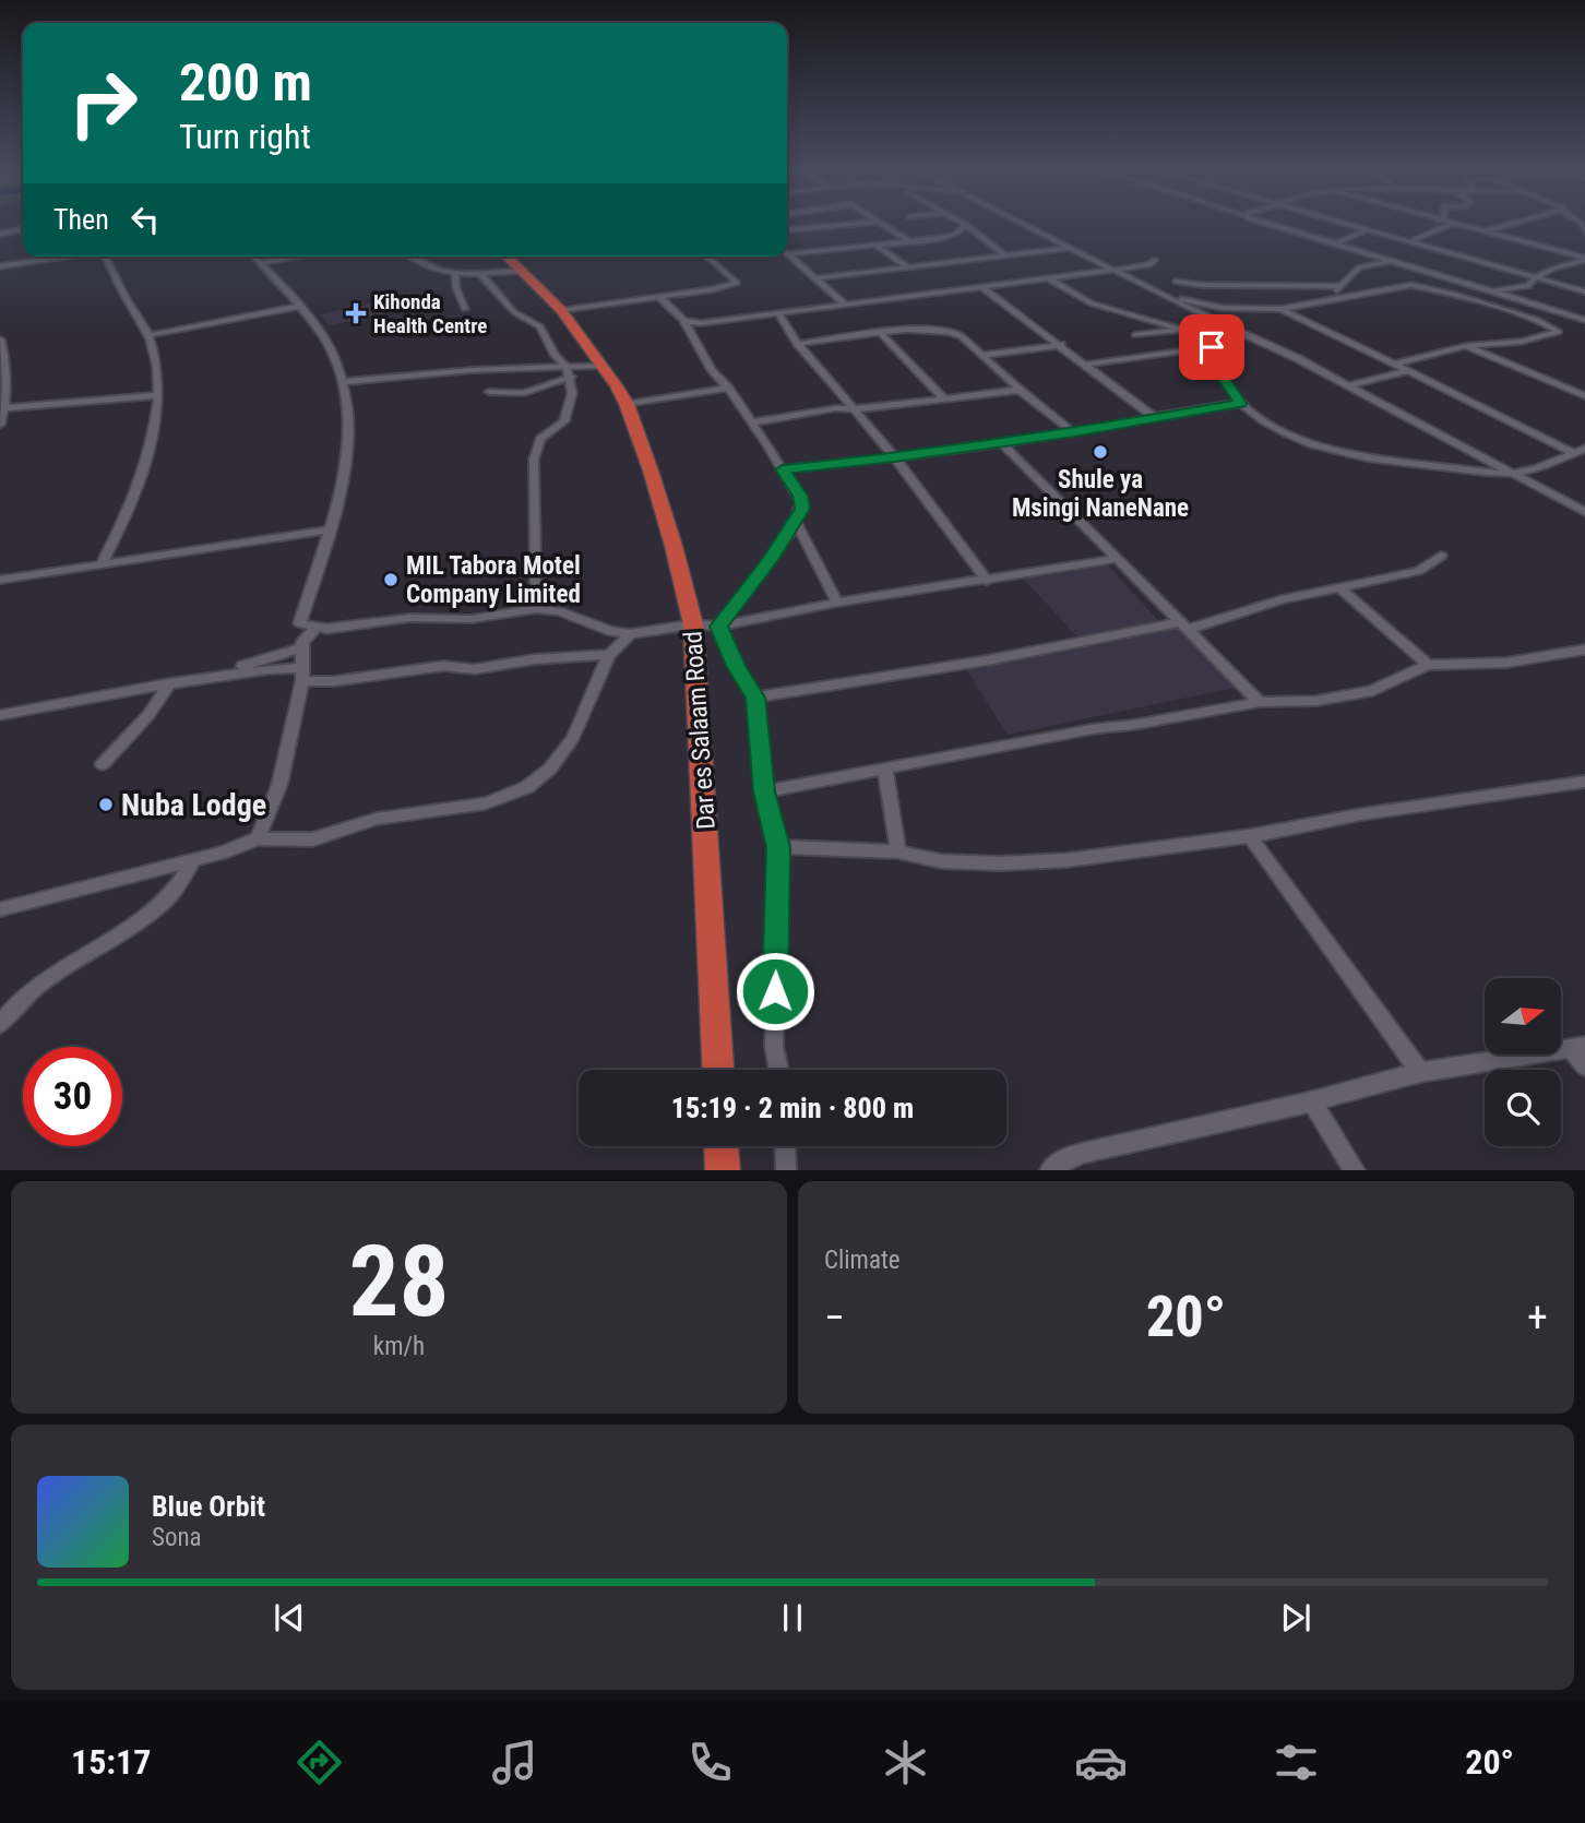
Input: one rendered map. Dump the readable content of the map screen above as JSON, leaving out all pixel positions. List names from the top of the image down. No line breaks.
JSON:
{"streets":{"highway":["Dar es Salaam Road"]},"places":{"health":["Kihonda Health Centre"],"other":["Shule ya Msingi NaneNane","MIL Tabora Motel Company Limited","Nuba Lodge"]},"north":"right","page":{"turn":["200 m","Turn right"],"then":"Then","limit":"30","trip":"15:19 · 2 min · 800 m","tile":[["28","km/h"],"Climate"],"heat":["−","20°","+"],"song":["Blue Orbit","Sona"],"tabs":["15:17","20°"]}}
